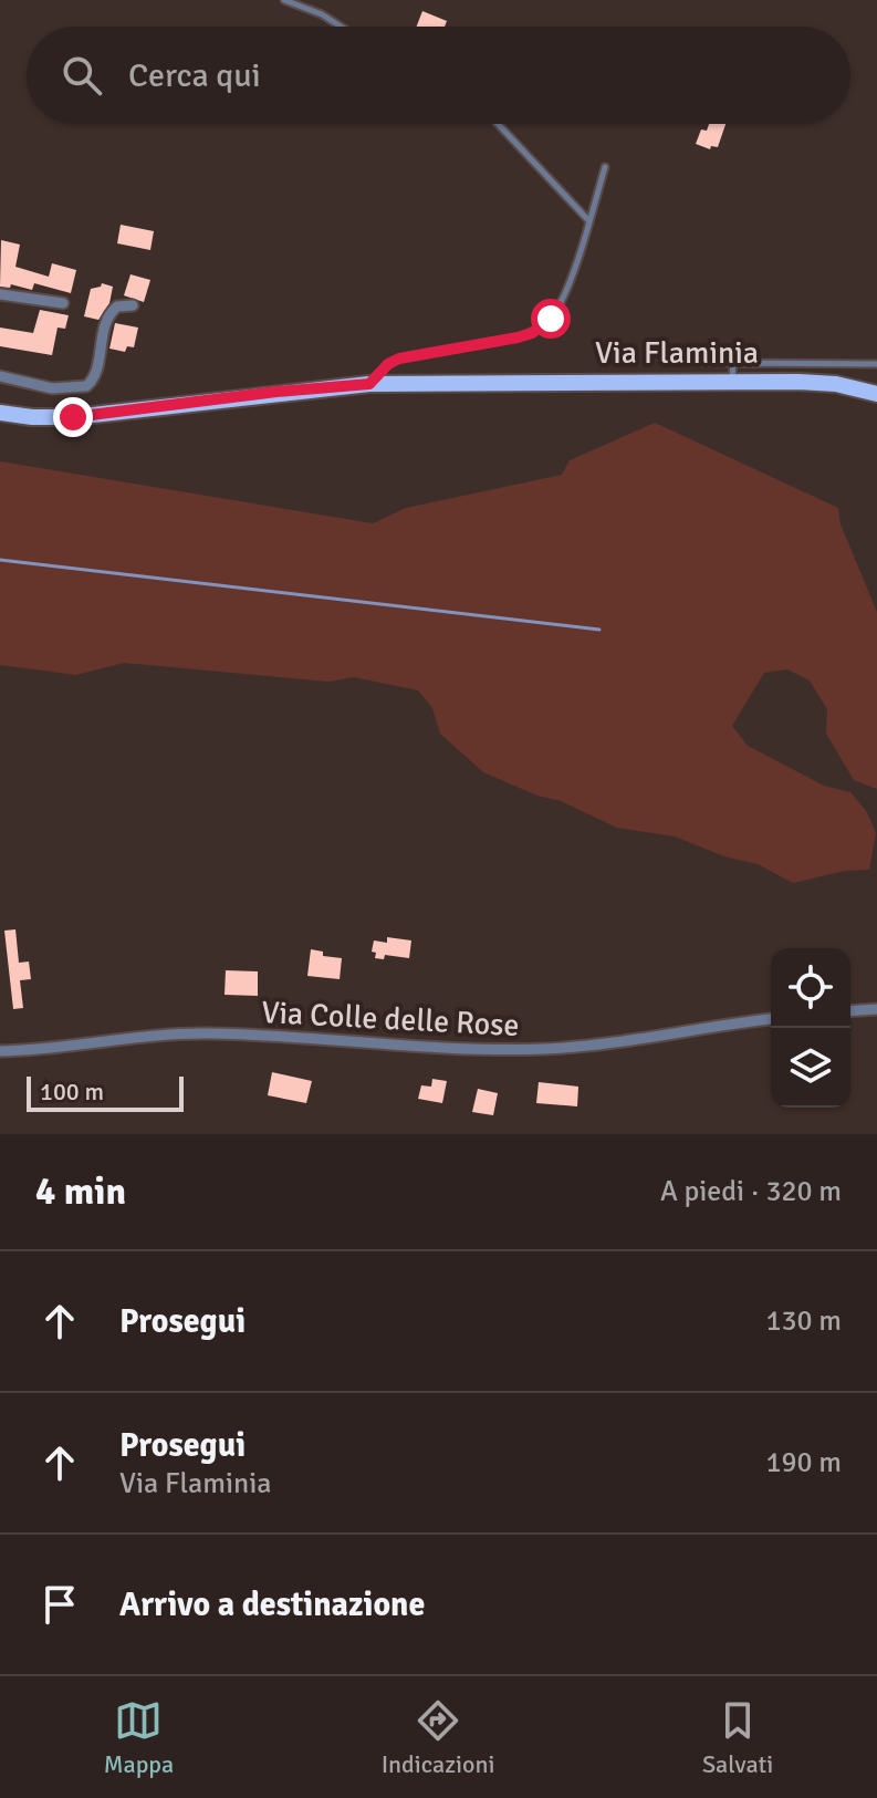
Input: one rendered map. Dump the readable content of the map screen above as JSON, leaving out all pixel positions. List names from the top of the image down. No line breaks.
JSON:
{"streets":{"main road":["Via Flaminia"],"street":["Via Colle delle Rose"]},"scale_bar":"100 m","page":{"search":"Cerca qui","scale":"100 m","heading":["4 min","A piedi · 320 m"],"list":[["Prosegui","130 m"],["Prosegui","Via Flaminia","190 m"],"Arrivo a destinazione"],"nav":["Mappa","Indicazioni","Salvati"]}}
